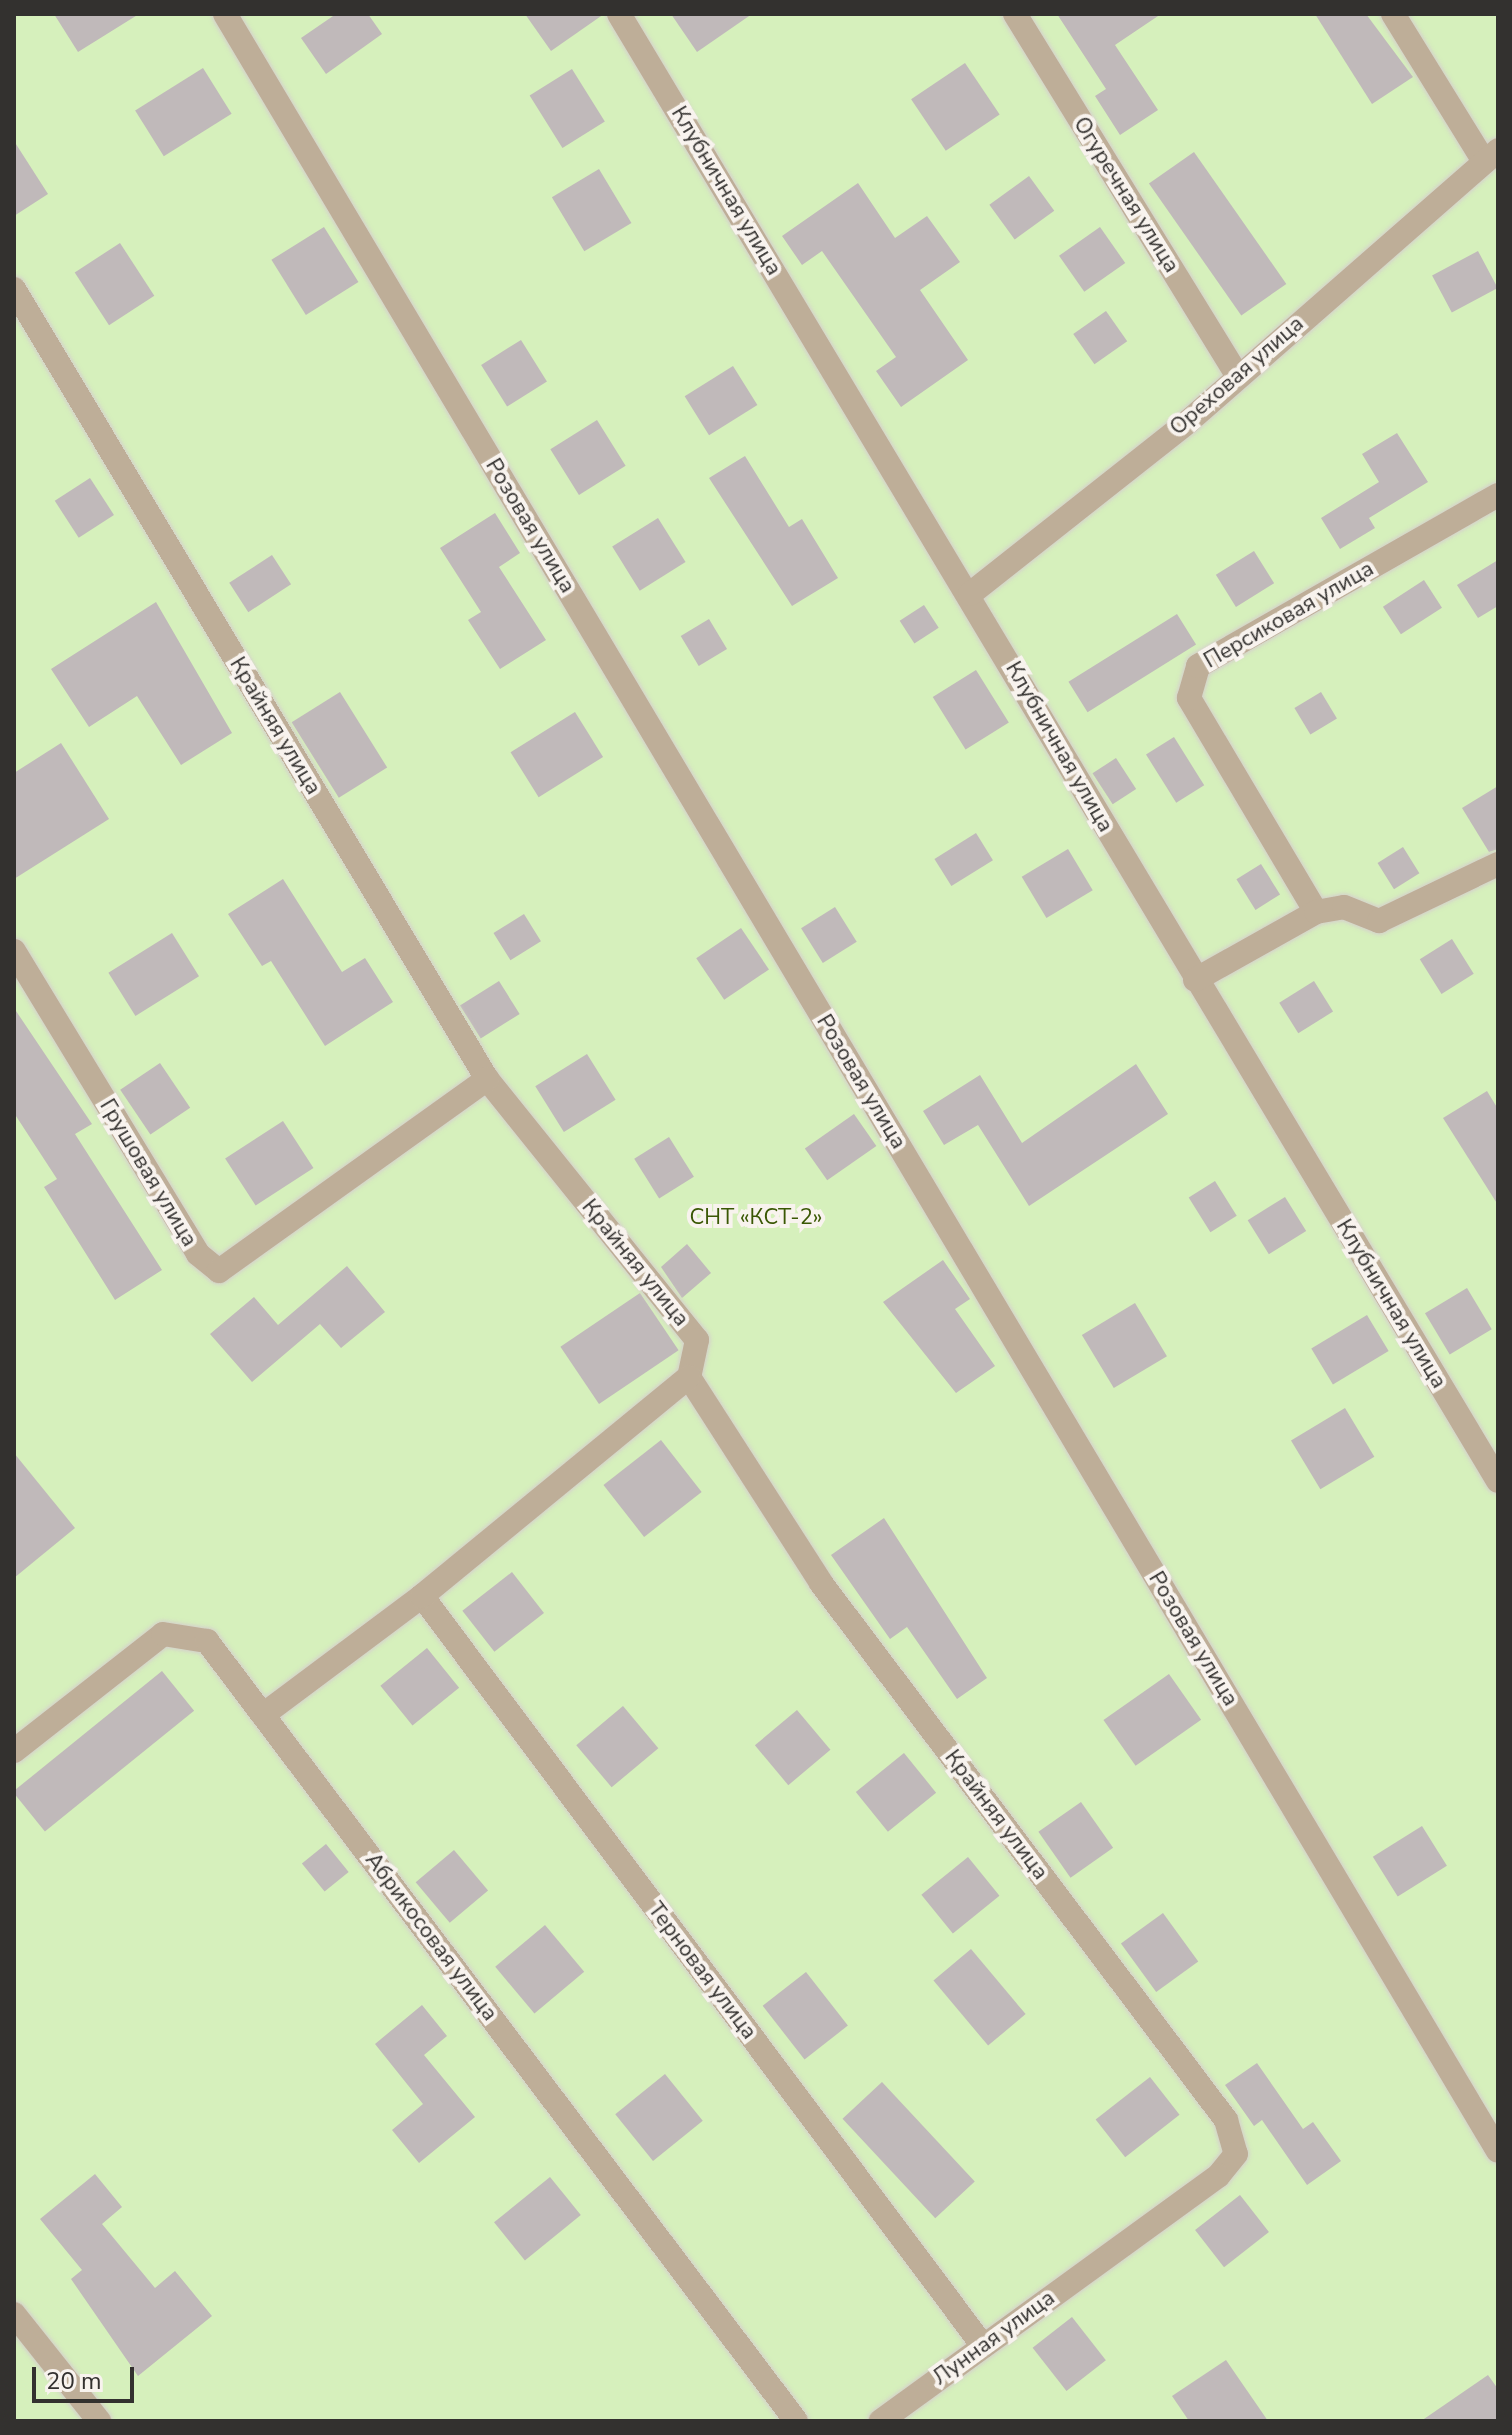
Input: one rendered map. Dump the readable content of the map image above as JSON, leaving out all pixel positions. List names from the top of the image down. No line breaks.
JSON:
{"streets":{"street":["Клубничная улица","Огуречная улица","Ореховая улица","Розовая улица","Персиковая улица","Крайняя улица","Грушовая улица","Абрикосовая улица","Терновая улица","Лунная улица"]},"crossings":[["Клубничная улица","Ореховая улица"],["Огуречная улица","Ореховая улица"],["Крайняя улица","Грушовая улица"],["Крайняя улица","Лунная улица"],["Терновая улица","Лунная улица"]],"parks":["СНТ «КСТ-2»"],"scale_bar":"20 m"}
